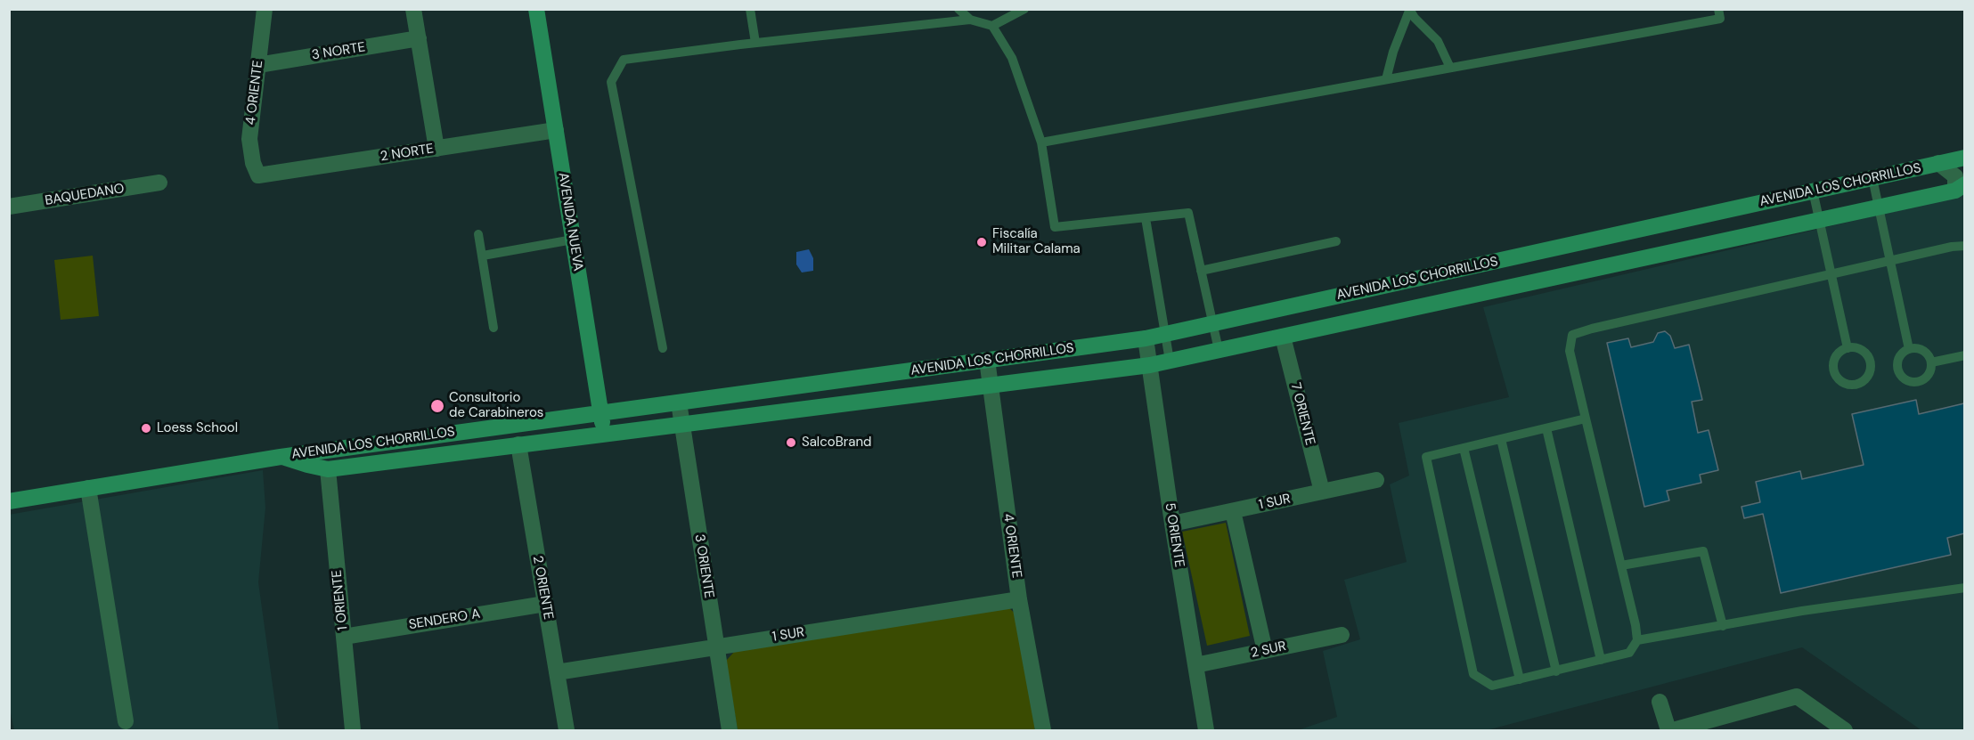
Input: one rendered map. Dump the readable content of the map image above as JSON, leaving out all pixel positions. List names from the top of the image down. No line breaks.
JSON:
{"streets":{"street":["3 NORTE","4 ORIENTE","2 NORTE","AVENIDA LOS CHORRILLOS","BAQUEDANO","AVENIDA NUEVA","7 ORIENTE","1 SUR","5 ORIENTE","3 ORIENTE","2 ORIENTE","1 ORIENTE","SENDERO A","2 SUR"]},"crossings":[["3 NORTE","4 ORIENTE"],["4 ORIENTE","2 NORTE"],["4 ORIENTE","AVENIDA LOS CHORRILLOS"],["4 ORIENTE","1 SUR"],["2 NORTE","AVENIDA NUEVA"],["AVENIDA LOS CHORRILLOS","AVENIDA NUEVA"],["AVENIDA LOS CHORRILLOS","7 ORIENTE"],["AVENIDA LOS CHORRILLOS","5 ORIENTE"],["AVENIDA LOS CHORRILLOS","3 ORIENTE"],["AVENIDA LOS CHORRILLOS","2 ORIENTE"],["AVENIDA LOS CHORRILLOS","1 ORIENTE"],["7 ORIENTE","1 SUR"],["1 SUR","5 ORIENTE"],["1 SUR","3 ORIENTE"],["1 SUR","2 ORIENTE"],["5 ORIENTE","2 SUR"],["2 ORIENTE","SENDERO A"],["1 ORIENTE","SENDERO A"]],"places":["Fiscalía Militar Calama","Consultorio de Carabineros","Loess School","SalcoBrand"]}
